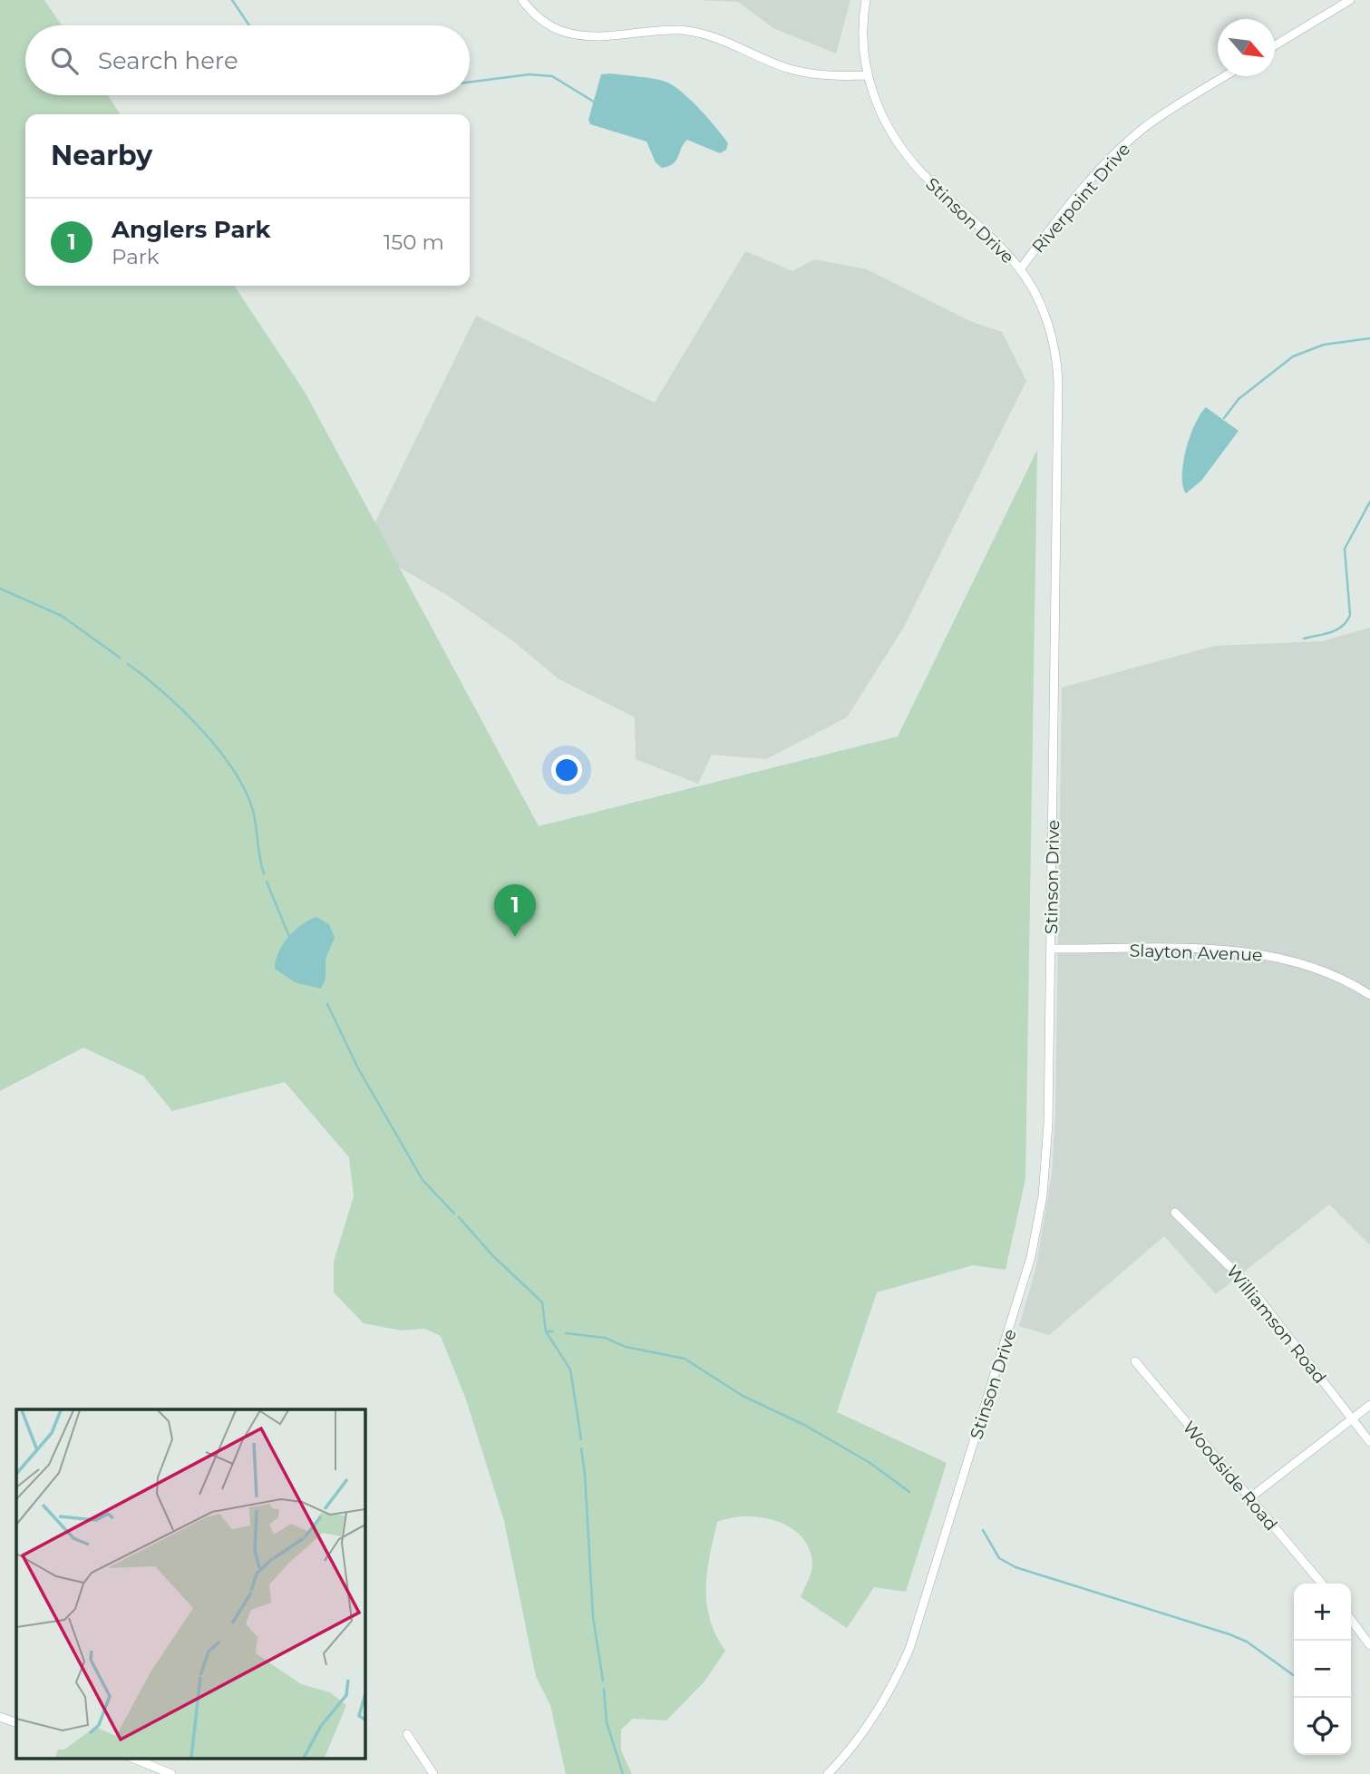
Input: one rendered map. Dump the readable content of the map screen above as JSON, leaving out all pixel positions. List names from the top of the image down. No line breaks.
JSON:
{"streets":{"street":["Riverpoint Drive","Stinson Drive","Slayton Avenue","Williamson Road","Woodside Road"]},"crossings":[["Riverpoint Drive","Stinson Drive"],["Stinson Drive","Slayton Avenue"]],"north":"bottom right","page":{"search":"Search here","heading":"Nearby","list":[{"mark":"1","name":"Anglers Park","note":"Park","value":"150 m"}],"pins":"1","map_buttons":["+","−"]}}
